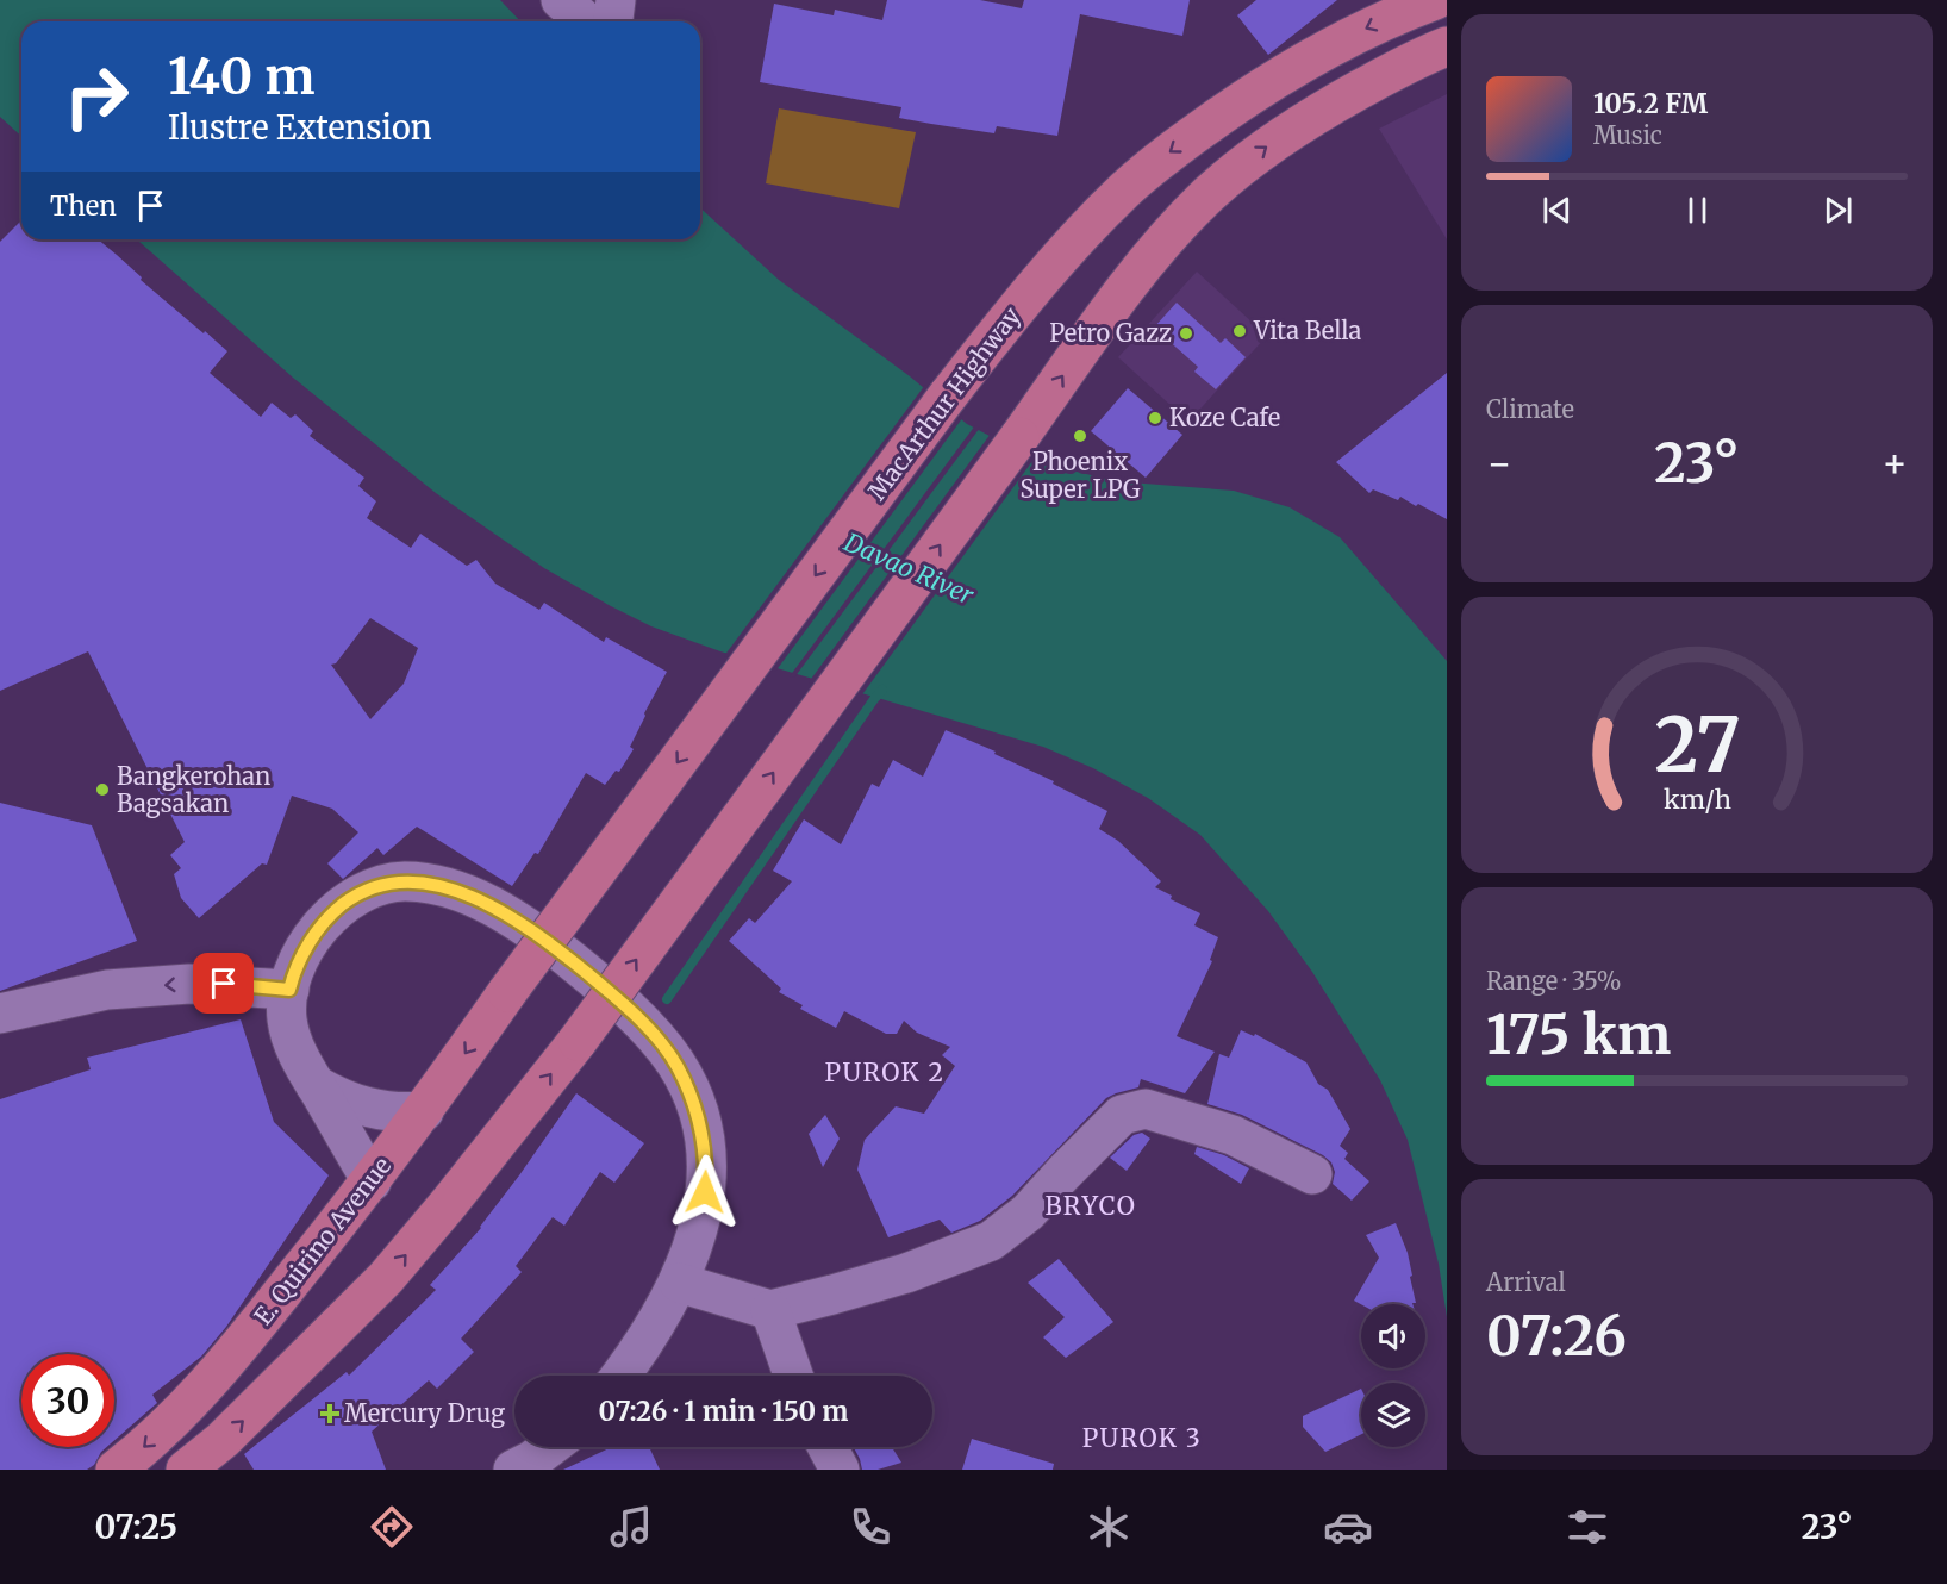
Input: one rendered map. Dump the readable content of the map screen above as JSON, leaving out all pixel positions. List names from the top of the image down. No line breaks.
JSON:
{"streets":{"main road":["MacArthur Highway","E. Quirino Avenue"]},"crossings":[["MacArthur Highway","E. Quirino Avenue"]],"districts":["PUROK 2","BRYCO","PUROK 3"],"water":["Davao River"],"places":{"other":["Vita Bella","Petro Gazz","Koze Cafe","Phoenix Super LPG","Bangkerohan Bagsakan"],"health":["Mercury Drug"]},"page":{"turn":["140 m","Ilustre Extension"],"song":["105.2 FM","Music"],"then":"Then","tile":["Climate",["Range · 35%","175 km"],["Arrival","07:26"]],"heat":["−","23°","+"],"limit":"30","trip":"07:26 · 1 min · 150 m","tabs":["07:25","23°"],"gauge":["27","km/h"]}}
